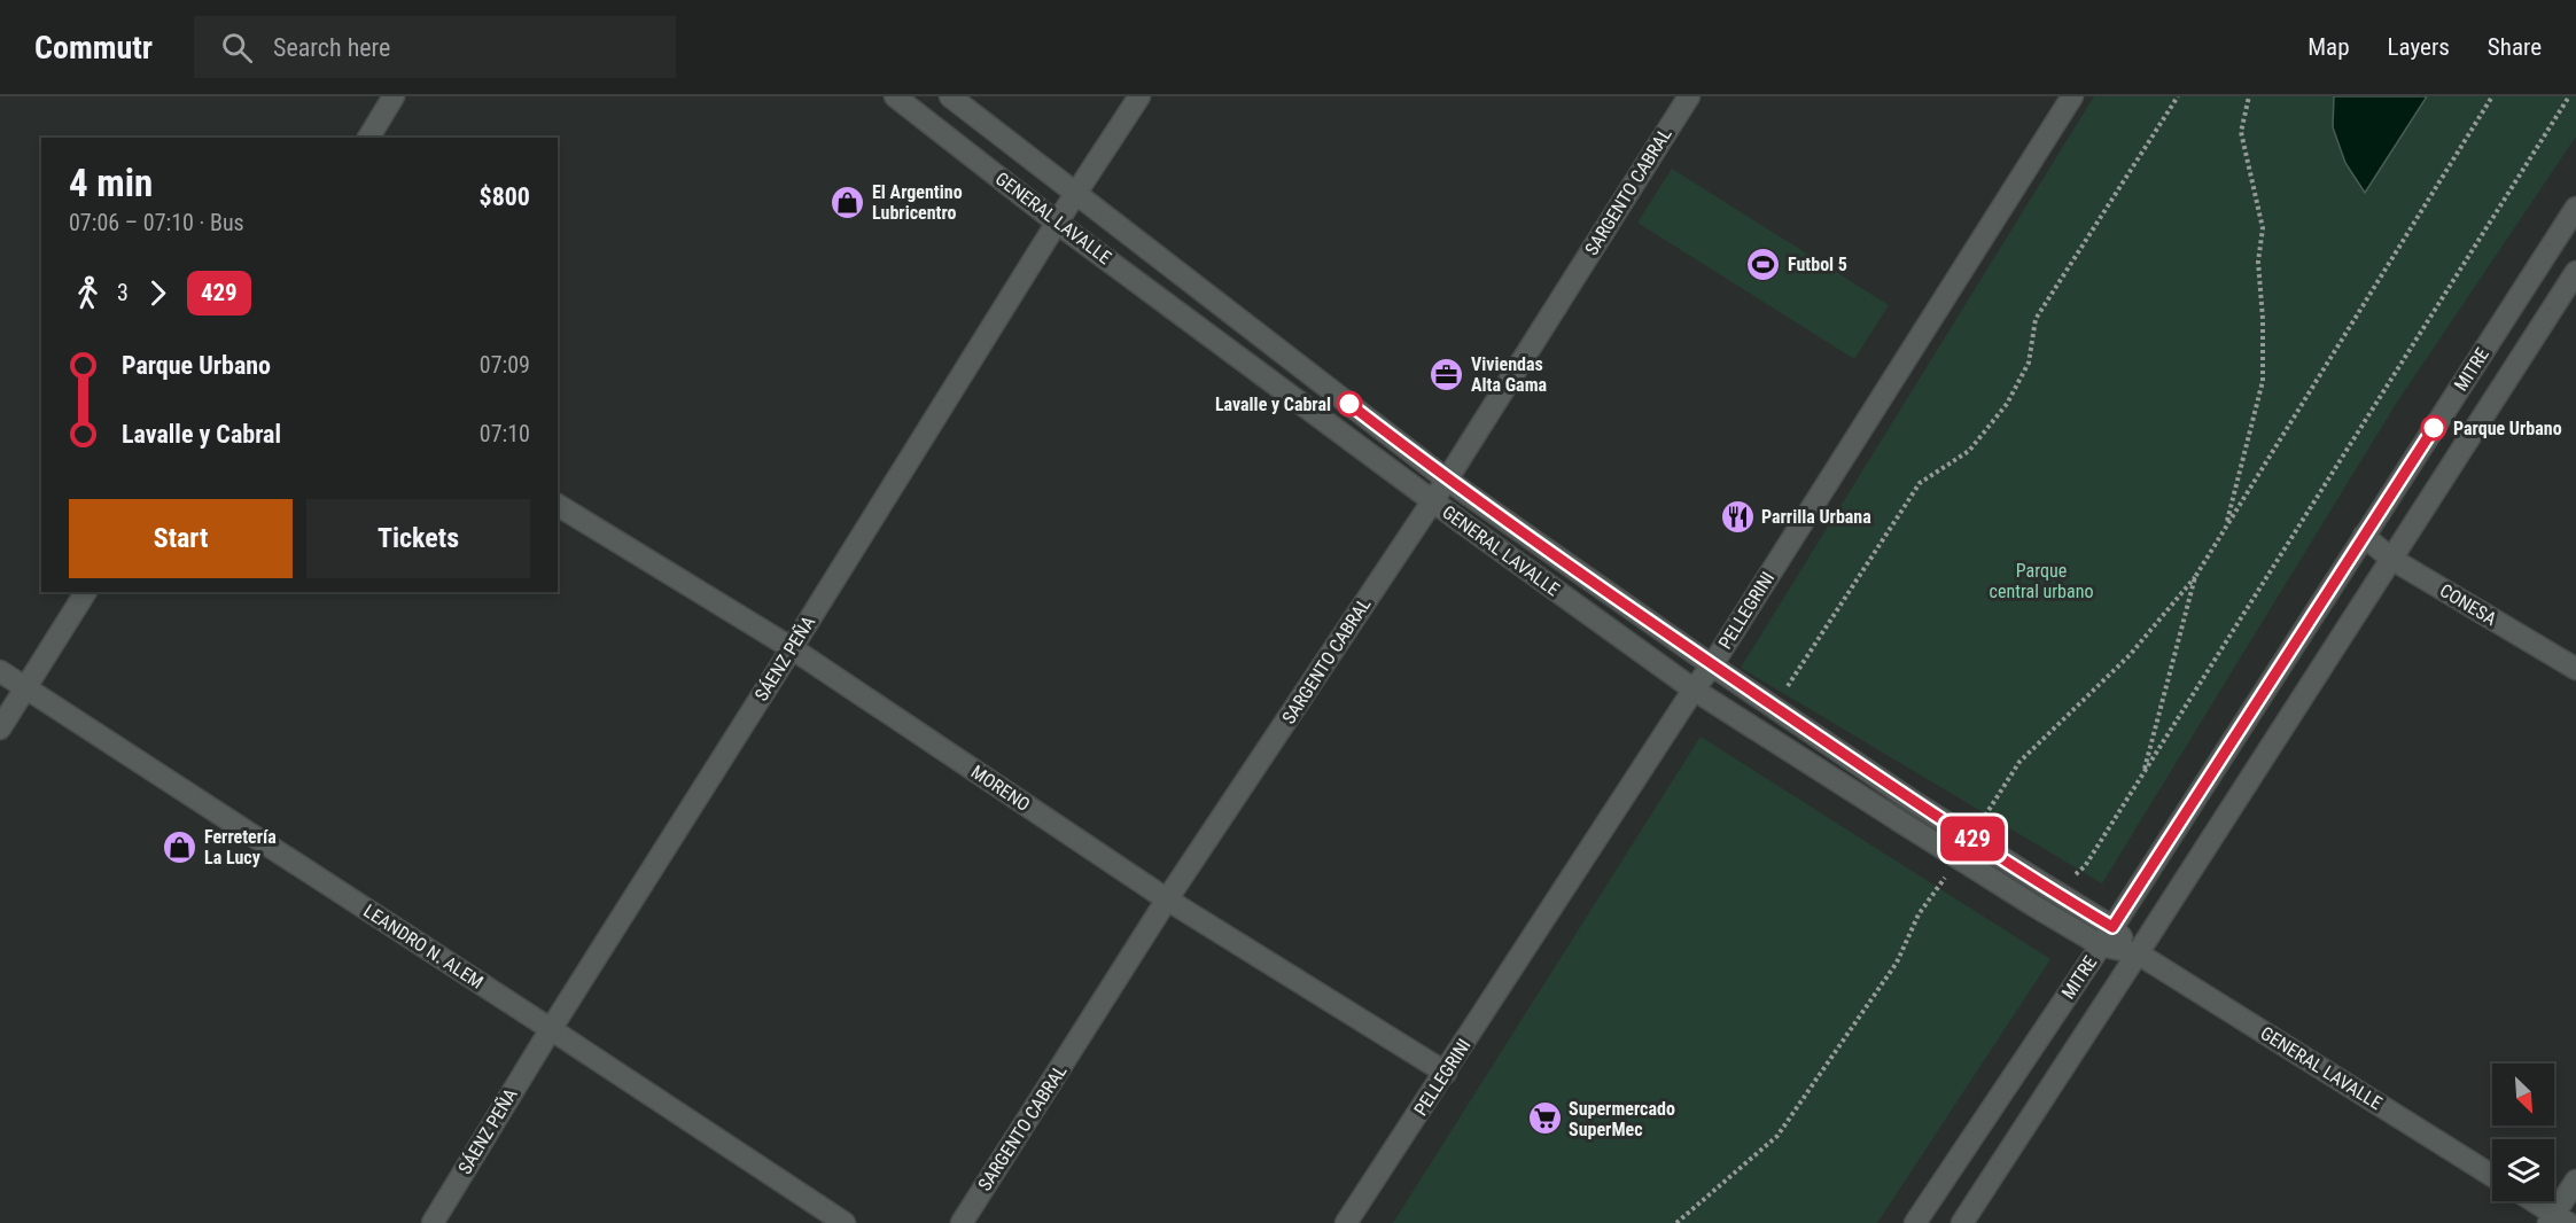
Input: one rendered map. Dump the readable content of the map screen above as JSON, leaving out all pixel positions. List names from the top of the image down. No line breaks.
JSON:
{"streets":{"street":["SARGENTO CABRAL","GENERAL LAVALLE","MITRE","CONESA","PELLEGRINI","SÁENZ PEÑA","MORENO","LEANDRO N. ALEM"]},"crossings":[["SARGENTO CABRAL","GENERAL LAVALLE"],["SARGENTO CABRAL","MORENO"],["GENERAL LAVALLE","MITRE"],["GENERAL LAVALLE","PELLEGRINI"],["GENERAL LAVALLE","SÁENZ PEÑA"],["MITRE","CONESA"],["PELLEGRINI","MORENO"],["SÁENZ PEÑA","MORENO"],["SÁENZ PEÑA","LEANDRO N. ALEM"]],"parks":["Parque central urbano"],"places":{"shop":["El Argentino Lubricentro","Ferretería La Lucy"],"sports":["Futbol 5"],"office":["Viviendas Alta Gama"],"other":["Lavalle y Cabral","Parque Urbano"],"restaurant":["Parrilla Urbana"],"supermarket":["Supermercado SuperMec"]},"lines":["bus line 429"],"north":"bottom right","page":{"header":"Commutr","search":"Search here","nav":["Map","Layers","Share"],"on_map":"429","heading":["4 min","07:06 – 07:10 · Bus","$800"],"legs":["3","429"],"list":[{"name":"Parque Urbano","value":"07:09"},{"name":"Lavalle y Cabral","value":"07:10"}],"buttons":["Start","Tickets"]}}
